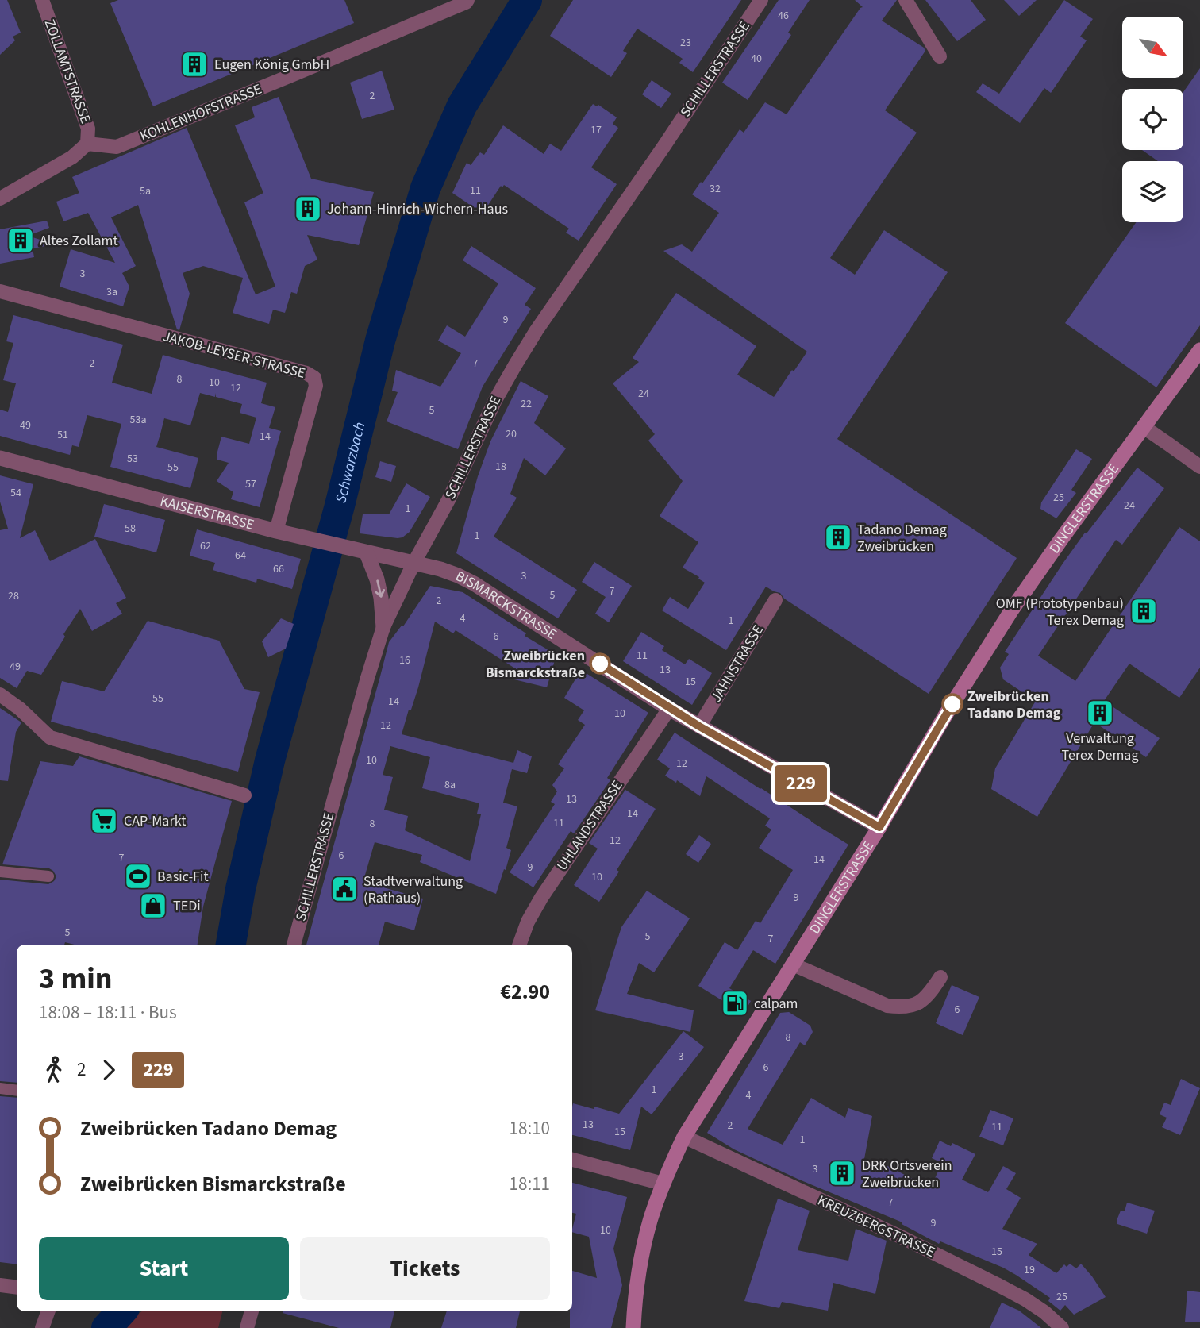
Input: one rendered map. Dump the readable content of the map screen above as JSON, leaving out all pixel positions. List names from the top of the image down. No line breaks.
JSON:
{"streets":{"main road":["DINGLERSTRASSE"],"street":["SCHILLERSTRASSE","ZOLLAMTSTRASSE","KOHLENHOFSTRASSE","JAKOB-LEYSER-STRASSE","KAISERSTRASSE","BISMARCKSTRASSE","JAHNSTRASSE","UHLANDSTRASSE","KREUZBERGSTRASSE"]},"crossings":[["SCHILLERSTRASSE","KAISERSTRASSE"],["SCHILLERSTRASSE","BISMARCKSTRASSE"],["ZOLLAMTSTRASSE","KOHLENHOFSTRASSE"],["JAKOB-LEYSER-STRASSE","KAISERSTRASSE"],["DINGLERSTRASSE","BISMARCKSTRASSE"],["DINGLERSTRASSE","KREUZBERGSTRASSE"],["KAISERSTRASSE","BISMARCKSTRASSE"],["BISMARCKSTRASSE","JAHNSTRASSE"],["BISMARCKSTRASSE","UHLANDSTRASSE"]],"water":["Schwarzbach"],"places":{"building":["Eugen König GmbH","Johann-Hinrich-Wichern-Haus","Altes Zollamt","Tadano Demag Zweibrücken","OMF (Prototypenbau) Terex Demag","Verwaltung Terex Demag","DRK Ortsverein Zweibrücken"],"other":["Zweibrücken Bismarckstraße","Zweibrücken Tadano Demag"],"supermarket":["CAP-Markt"],"sports":["Basic-Fit"],"public building":["Stadtverwaltung (Rathaus)"],"shop":["TEDi"],"fuel station":["calpam"]},"lines":["bus line 229"],"house_numbers":["46","23","40","2","17","32","11","5a","3","3a","9","2","7","8","10","12","24","22","5","53a","49","20","51","14","53","18","55","57","54","25","24","1","58","1","62","64","66","3","7","5","28","2","4","1","6","11","16","49","13","15","55","14","10","12","10","12","8a","13","14","11","8","12","6","7","14","9","10","9","5","5","7","6","8","3","6","1","4","13","2","11","15","1","3","7","9","10","15","19","25"],"north":"bottom right","page":{"on_map":"229","heading":["3 min","18:08 – 18:11 · Bus","€2.90"],"legs":["2","229"],"list":[{"name":"Zweibrücken Tadano Demag","value":"18:10"},{"name":"Zweibrücken Bismarckstraße","value":"18:11"}],"buttons":["Start","Tickets"]}}
